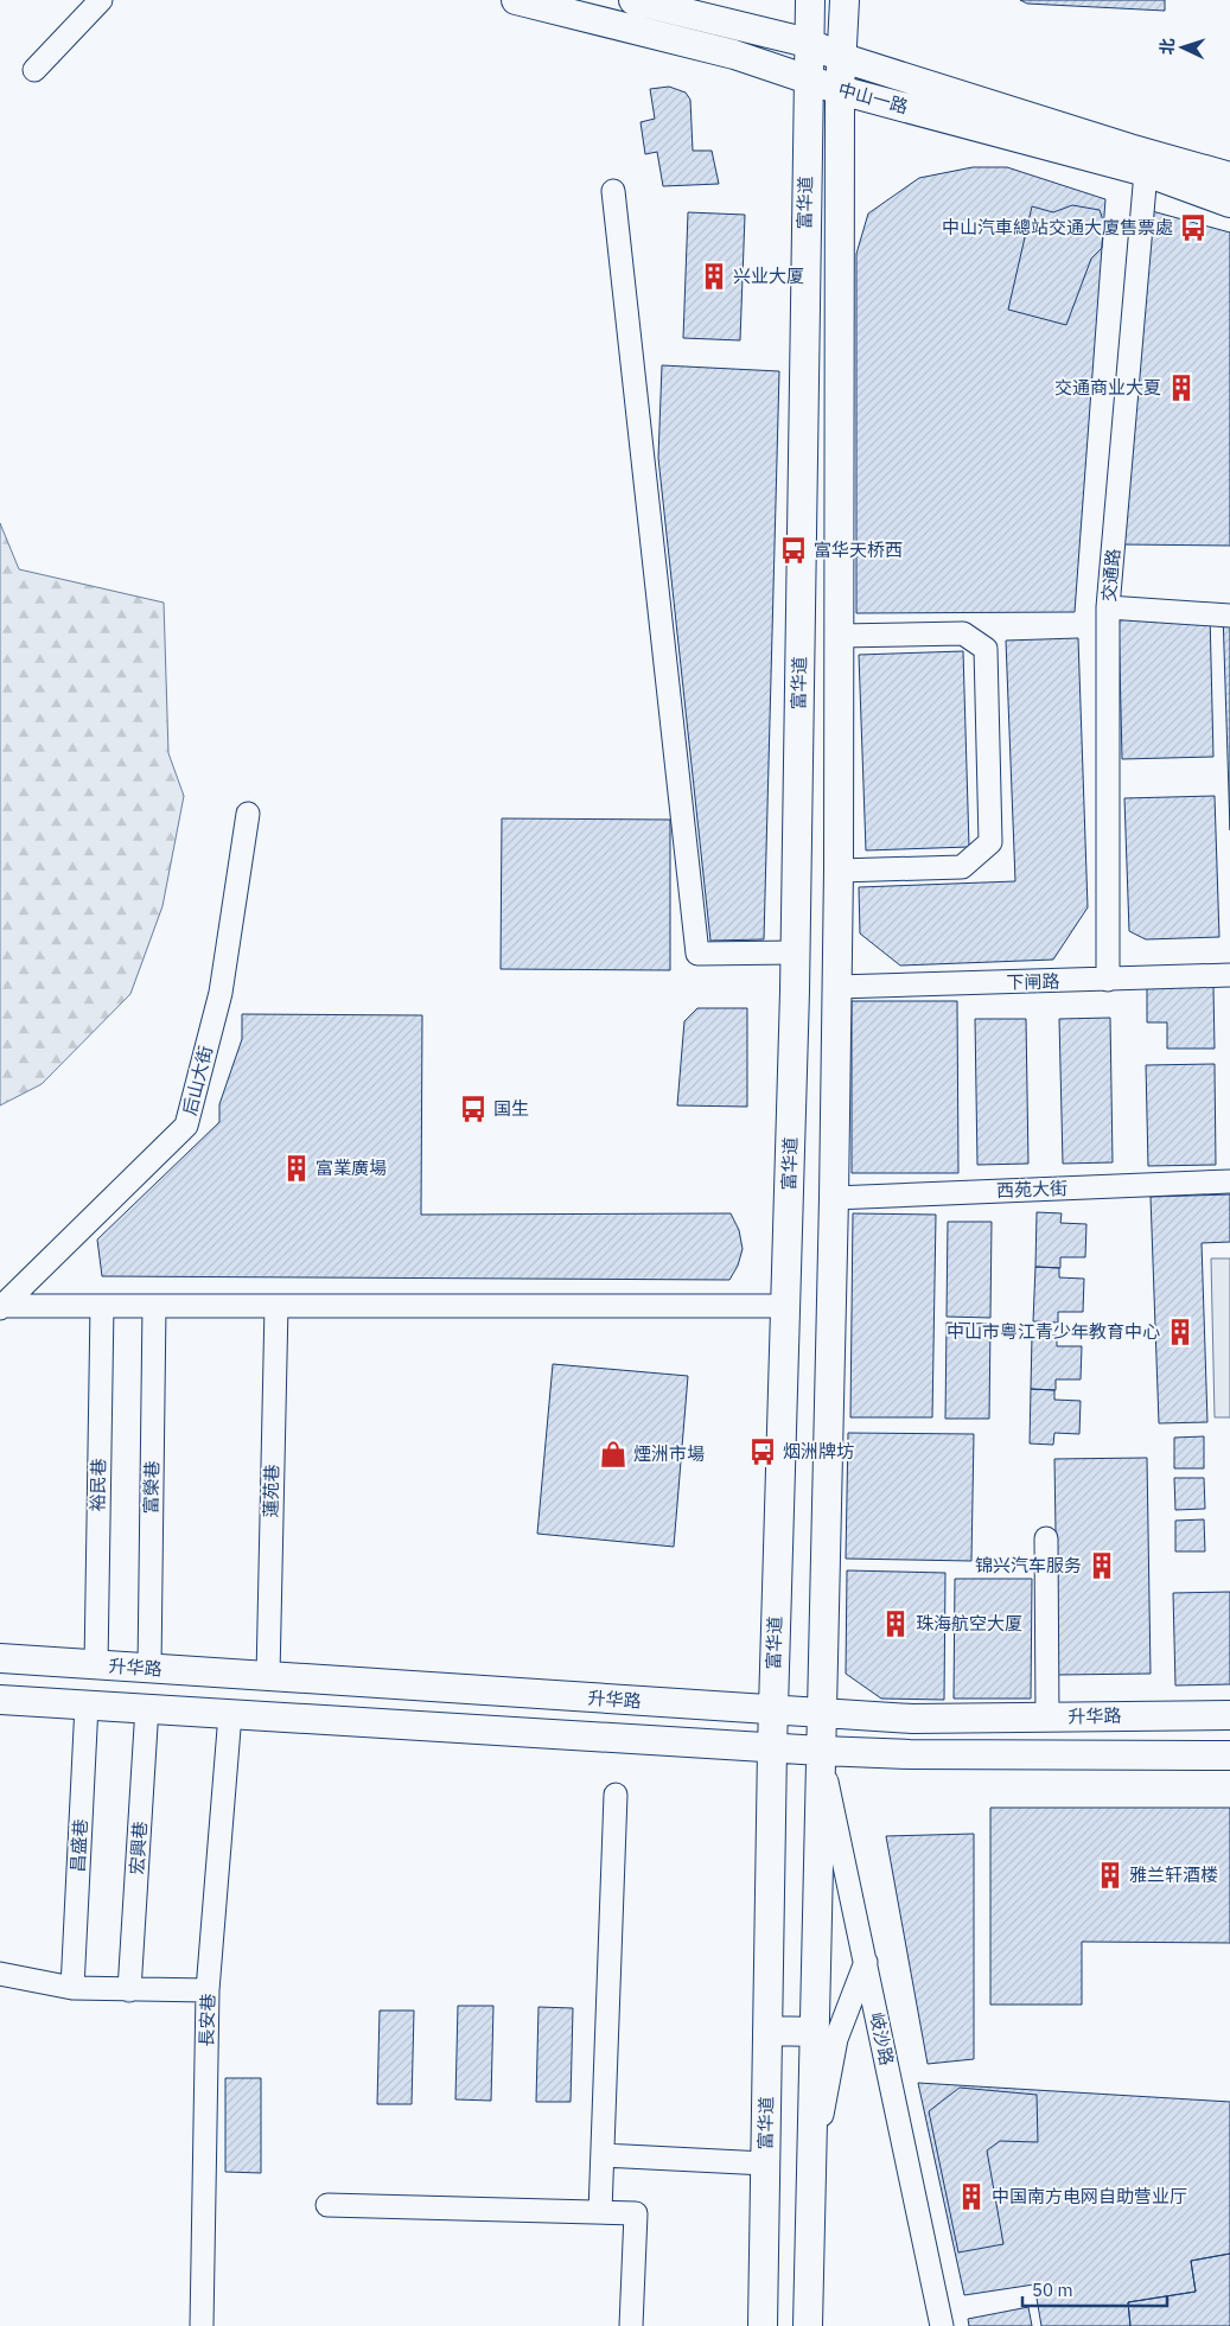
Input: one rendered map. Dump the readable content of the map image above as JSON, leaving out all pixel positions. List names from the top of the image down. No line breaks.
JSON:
{"streets":{"main road":["中山一路","富华道","升华路"],"street":["交通路","下闸路","后山大街","西苑大街","裕民巷","富榮巷","蓮苑巷","昌盛巷","宏興巷","長安巷","岐沙路"]},"crossings":[["中山一路","富华道"],["中山一路","交通路"],["富华道","下闸路"],["富华道","西苑大街"],["富华道","升华路"],["富华道","岐沙路"],["交通路","下闸路"],["裕民巷","升华路"],["富榮巷","升华路"],["蓮苑巷","升华路"]],"places":{"bus stop":["中山汽車總站交通大廈售票處","富华天桥西","国生","烟洲牌坊"],"building":["兴业大厦","交通商业大夏","富業廣場","中山市粤江青少年教育中心","锦兴汽车服务","珠海航空大厦","雅兰轩酒楼","中国南方电网自助营业厅"],"shop":["煙洲市場"]},"scale_bar":"50 m","north":"left"}
